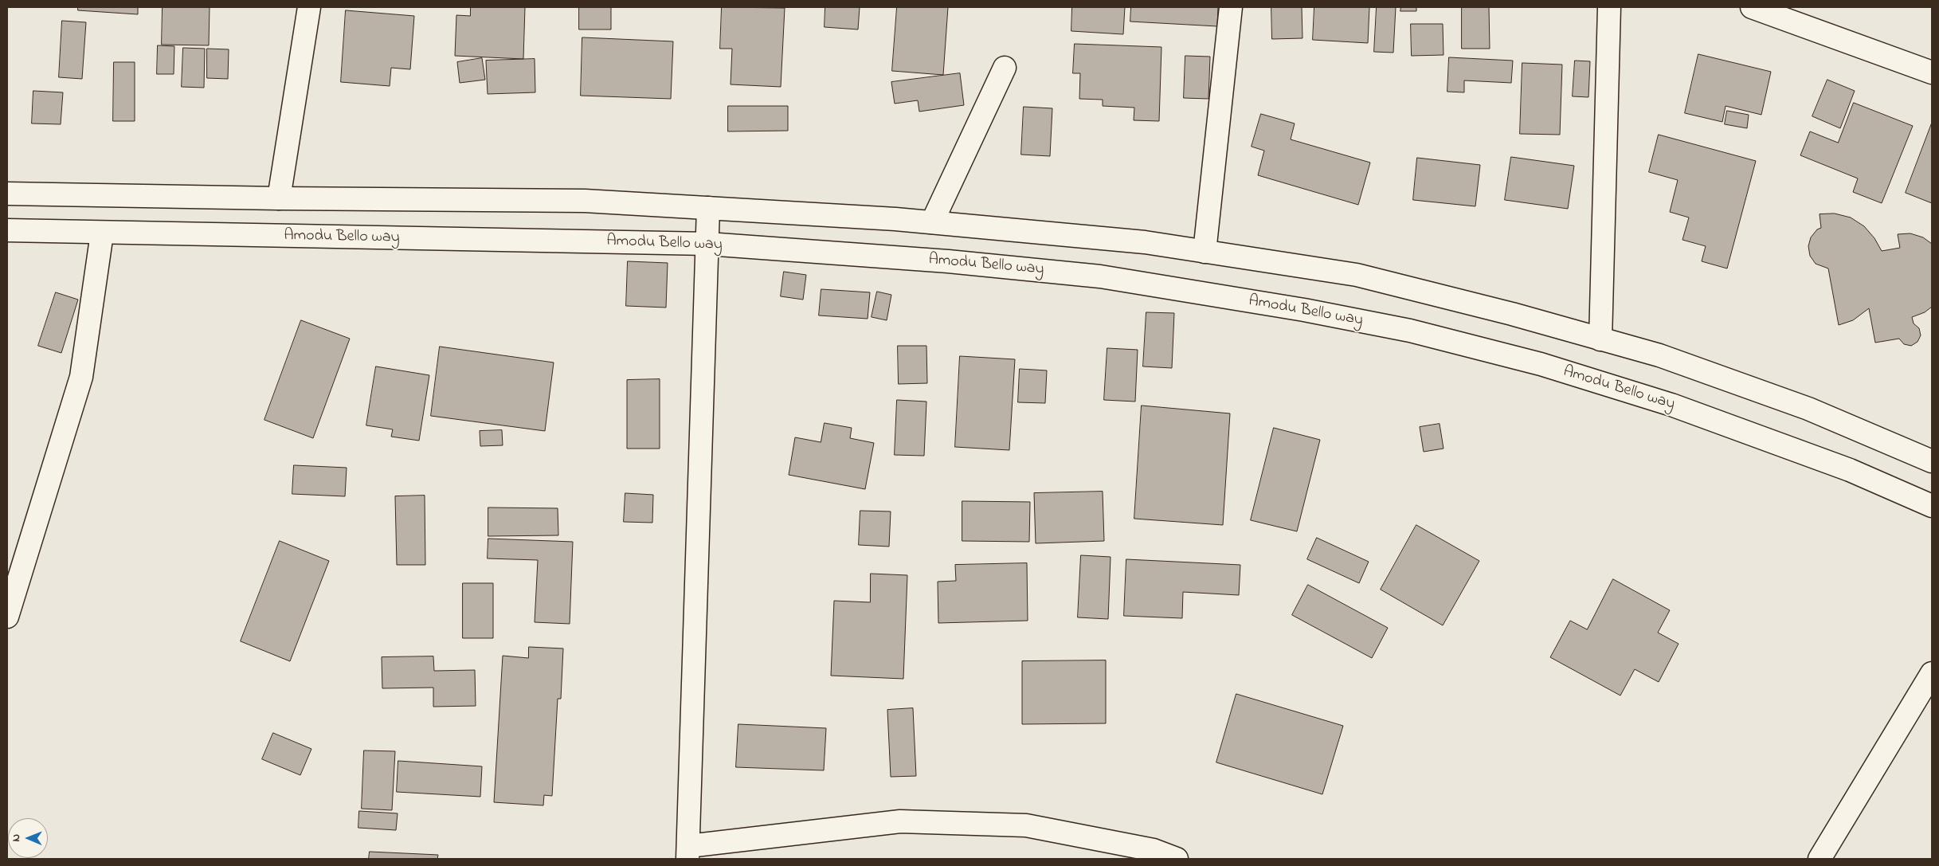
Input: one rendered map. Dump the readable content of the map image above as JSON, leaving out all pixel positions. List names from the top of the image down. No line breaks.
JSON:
{"streets":{"main road":["Amodu Bello way"]},"north":"left"}
